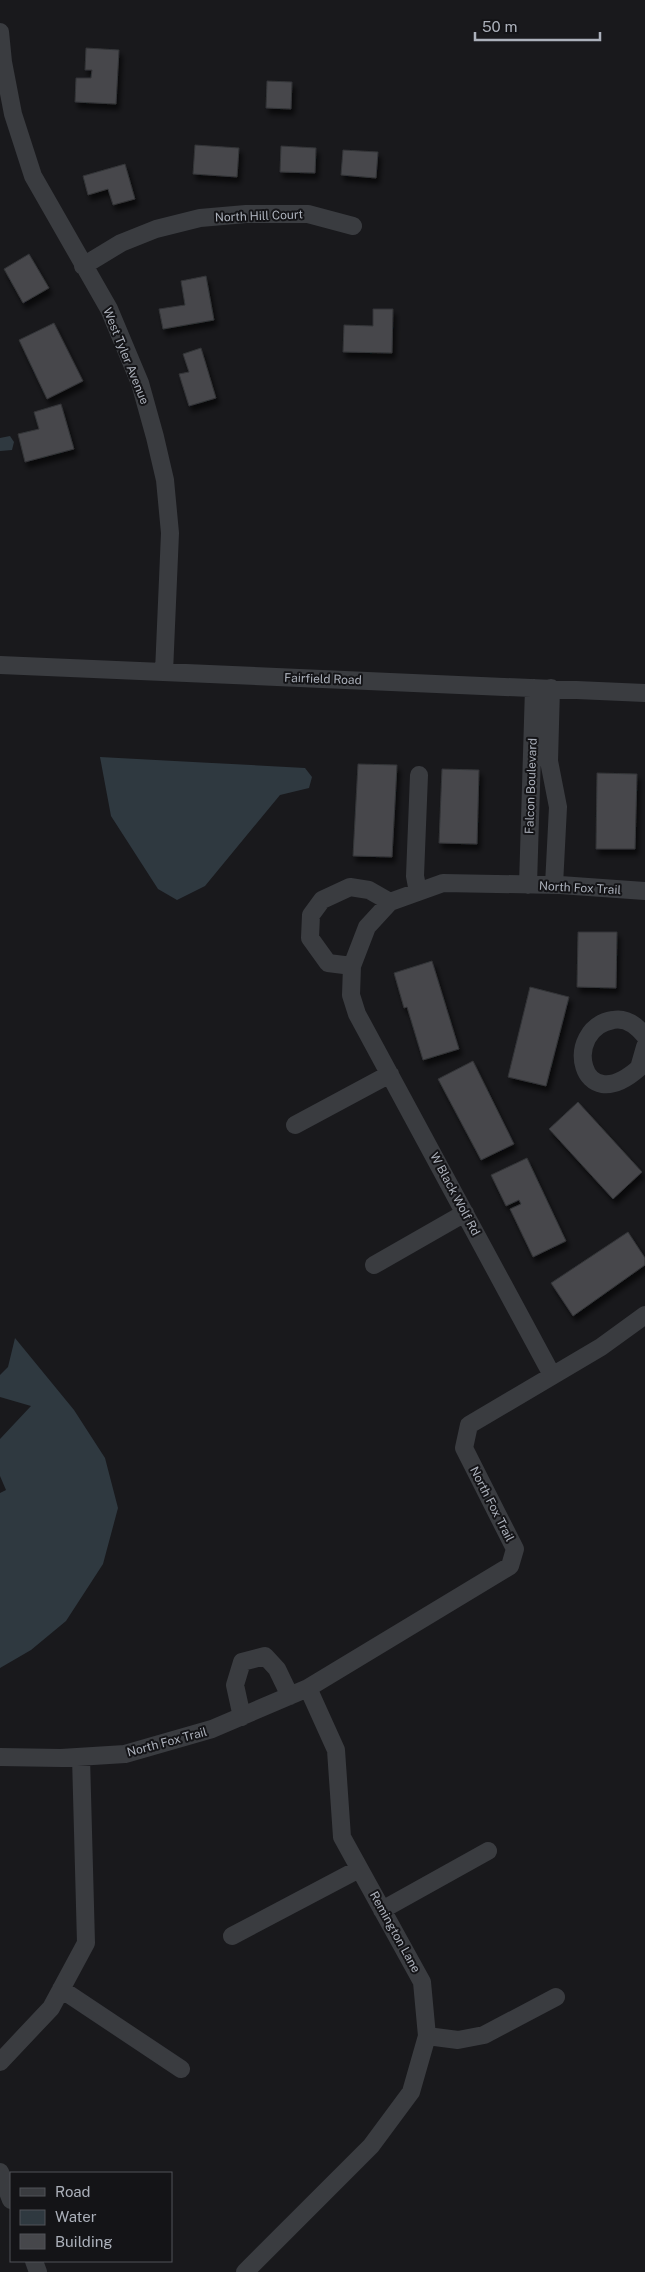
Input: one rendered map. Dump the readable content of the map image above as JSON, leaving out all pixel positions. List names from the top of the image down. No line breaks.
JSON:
{"streets":{"street":["North Hill Court","West Tyler Avenue","Fairfield Road","Falcon Boulevard","North Fox Trail","W Black Wolf Rd","Remington Lane"]},"crossings":[["North Hill Court","West Tyler Avenue"],["West Tyler Avenue","Fairfield Road"],["Fairfield Road","Falcon Boulevard"],["Falcon Boulevard","North Fox Trail"],["North Fox Trail","W Black Wolf Rd"],["North Fox Trail","Remington Lane"]],"legend":["Road","Water","Building"],"scale_bar":"50 m"}
